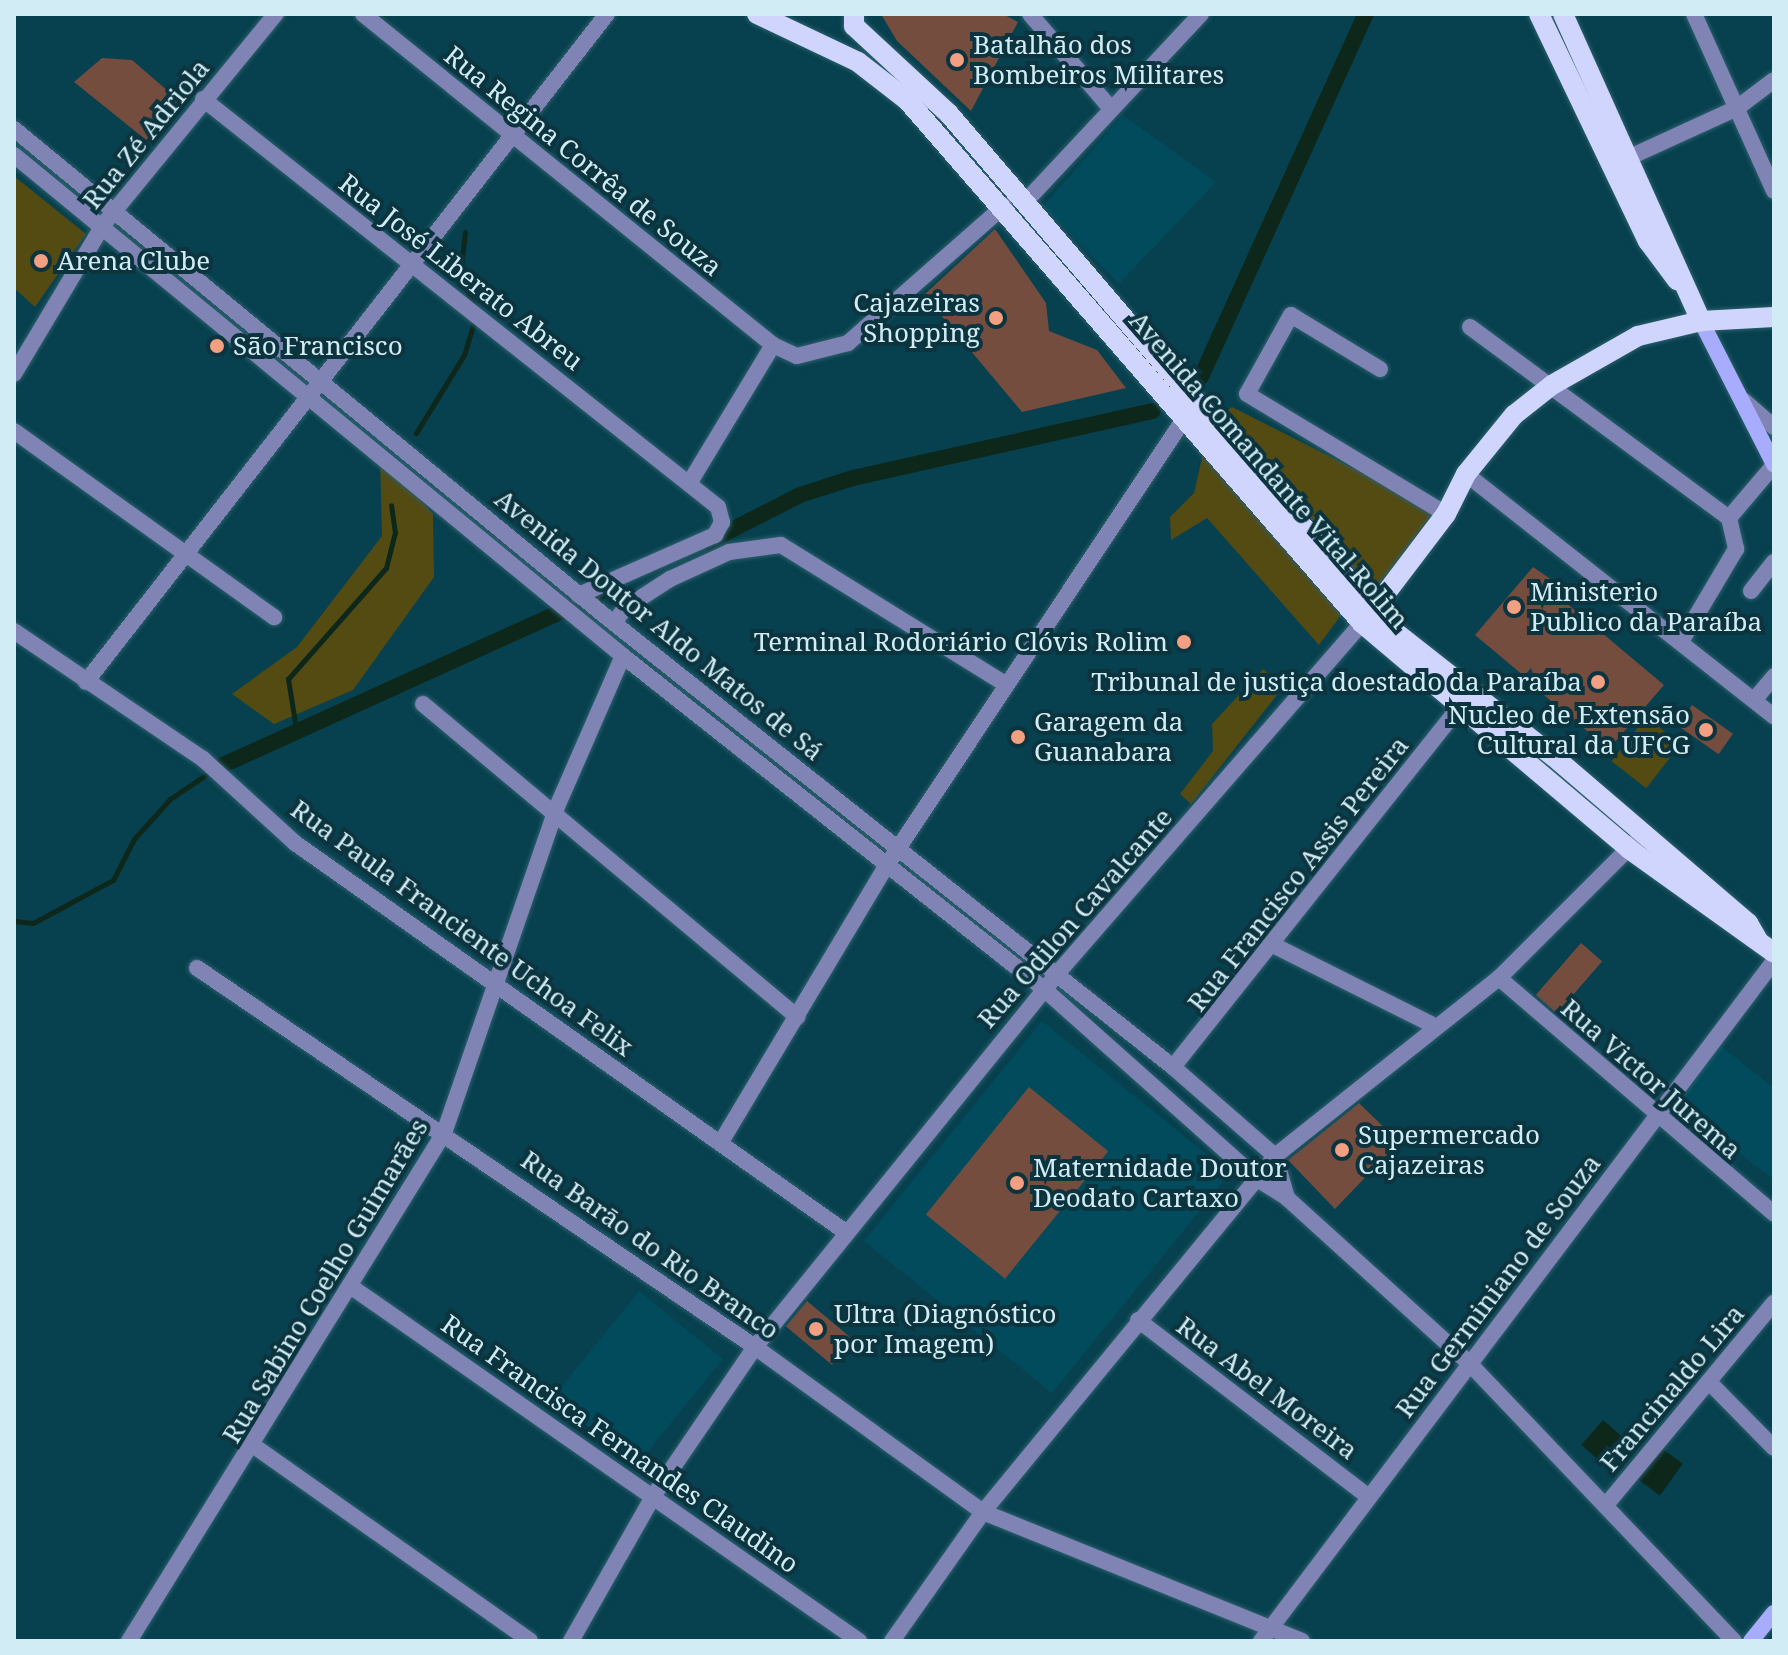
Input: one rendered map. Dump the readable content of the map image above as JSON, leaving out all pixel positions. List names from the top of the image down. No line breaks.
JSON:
{"streets":{"main road":["Avenida Comandante Vital Rolim","Rua Odilon Cavalcante"],"street":["Rua Zé Adriola","Rua Regina Corrêa de Souza","Rua José Liberato Abreu","Avenida Doutor Aldo Matos de Sá","Rua Francisco Assis Pereira","Rua Paula Franciente Uchoa Felix","Rua Victor Jurema","Rua Barāo do Rio Branco","Rua Sabino Coelho Guimarães","Rua Germiniano de Souza","Rua Abel Moreira","Francinaldo Lira","Rua Francisca Fernandes Claudino"]},"crossings":[["Rua Zé Adriola","Rua José Liberato Abreu"],["Rua Zé Adriola","Avenida Doutor Aldo Matos de Sá"],["Rua José Liberato Abreu","Avenida Doutor Aldo Matos de Sá"],["Avenida Comandante Vital Rolim","Rua Francisco Assis Pereira"],["Avenida Comandante Vital Rolim","Rua Odilon Cavalcante"],["Avenida Doutor Aldo Matos de Sá","Rua Francisco Assis Pereira"],["Avenida Doutor Aldo Matos de Sá","Rua Odilon Cavalcante"],["Avenida Doutor Aldo Matos de Sá","Rua Sabino Coelho Guimarães"],["Avenida Doutor Aldo Matos de Sá","Rua Germiniano de Souza"],["Avenida Doutor Aldo Matos de Sá","Francinaldo Lira"],["Rua Odilon Cavalcante","Rua Paula Franciente Uchoa Felix"],["Rua Odilon Cavalcante","Rua Barāo do Rio Branco"],["Rua Odilon Cavalcante","Rua Francisca Fernandes Claudino"],["Rua Paula Franciente Uchoa Felix","Rua Sabino Coelho Guimarães"],["Rua Victor Jurema","Rua Germiniano de Souza"],["Rua Barāo do Rio Branco","Rua Sabino Coelho Guimarães"],["Rua Barāo do Rio Branco","Rua Germiniano de Souza"],["Rua Sabino Coelho Guimarães","Rua Francisca Fernandes Claudino"],["Rua Germiniano de Souza","Rua Abel Moreira"]],"places":["Batalhão dos Bombeiros Militares","Arena Clube","Cajazeiras Shopping","São Francisco","Ministerio Publico da Paraíba","Terminal Rodoriário Clóvis Rolim","Tribunal de justiça doestado da Paraíba","Nucleo de Extensão Cultural da UFCG","Garagem da Guanabara","Supermercado Cajazeiras","Maternidade Doutor Deodato Cartaxo","Ultra (Diagnóstico por Imagem)"]}
